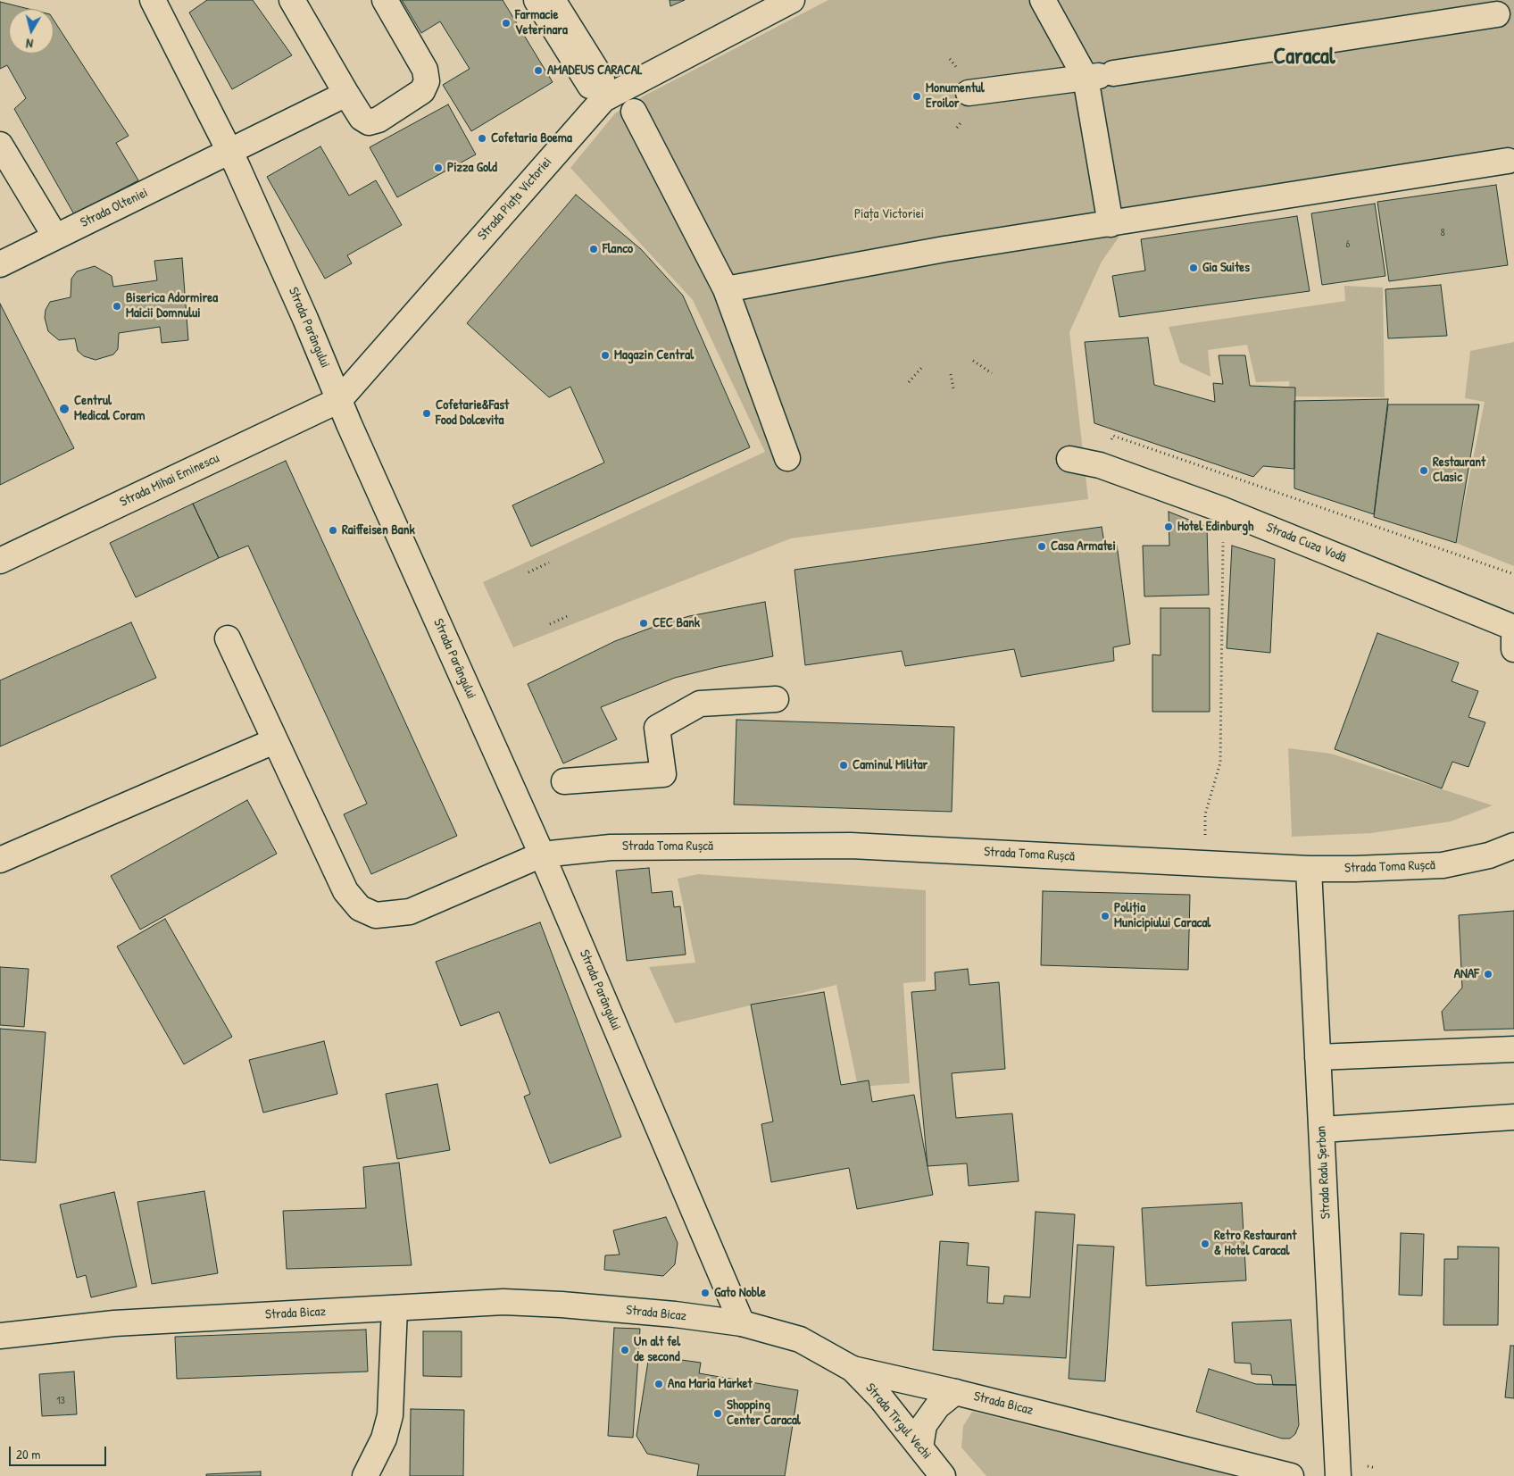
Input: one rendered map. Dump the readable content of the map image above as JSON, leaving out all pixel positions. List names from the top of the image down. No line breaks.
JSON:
{"streets":{"street":["Strada Piața Victoriei","Strada Olteniei","Strada Parângului","Strada Mihai Eminescu","Strada Cuza Vodă","Strada Toma Rușcă","Strada Radu Șerban","Strada Bicaz","Strada Tîrgul Vechi"]},"crossings":[["Strada Piața Victoriei","Strada Parângului"],["Strada Piața Victoriei","Strada Mihai Eminescu"],["Strada Olteniei","Strada Parângului"],["Strada Parângului","Strada Mihai Eminescu"],["Strada Parângului","Strada Toma Rușcă"],["Strada Parângului","Strada Bicaz"],["Strada Toma Rușcă","Strada Radu Șerban"],["Strada Bicaz","Strada Tîrgul Vechi"]],"districts":["Caracal"],"parks":["Piața Victoriei"],"places":["Farmacie Veterinara","AMADEUS CARACAL","Monumentul Eroilor","Cofetaria Boema","Pizza Gold","Flanco","Gia Suites","Biserica Adormirea Maicii Domnului","Magazin Central","Centrul Medical Coram","Cofetarie&Fast Food Dolcevita","Restaurant Clasic","Hotel Edinburgh","Raiffeisen Bank","Casa Armatei","CEC Bank","Caminul Militar","Poliția Municipiului Caracal","ANAF","Retro Restaurant & Hotel Caracal","Gato Noble","Un alt fel de second","Ana Maria Market","Shopping Center Caracal"],"house_numbers":["8","6","13"],"scale_bar":"20 m","north":"bottom"}
